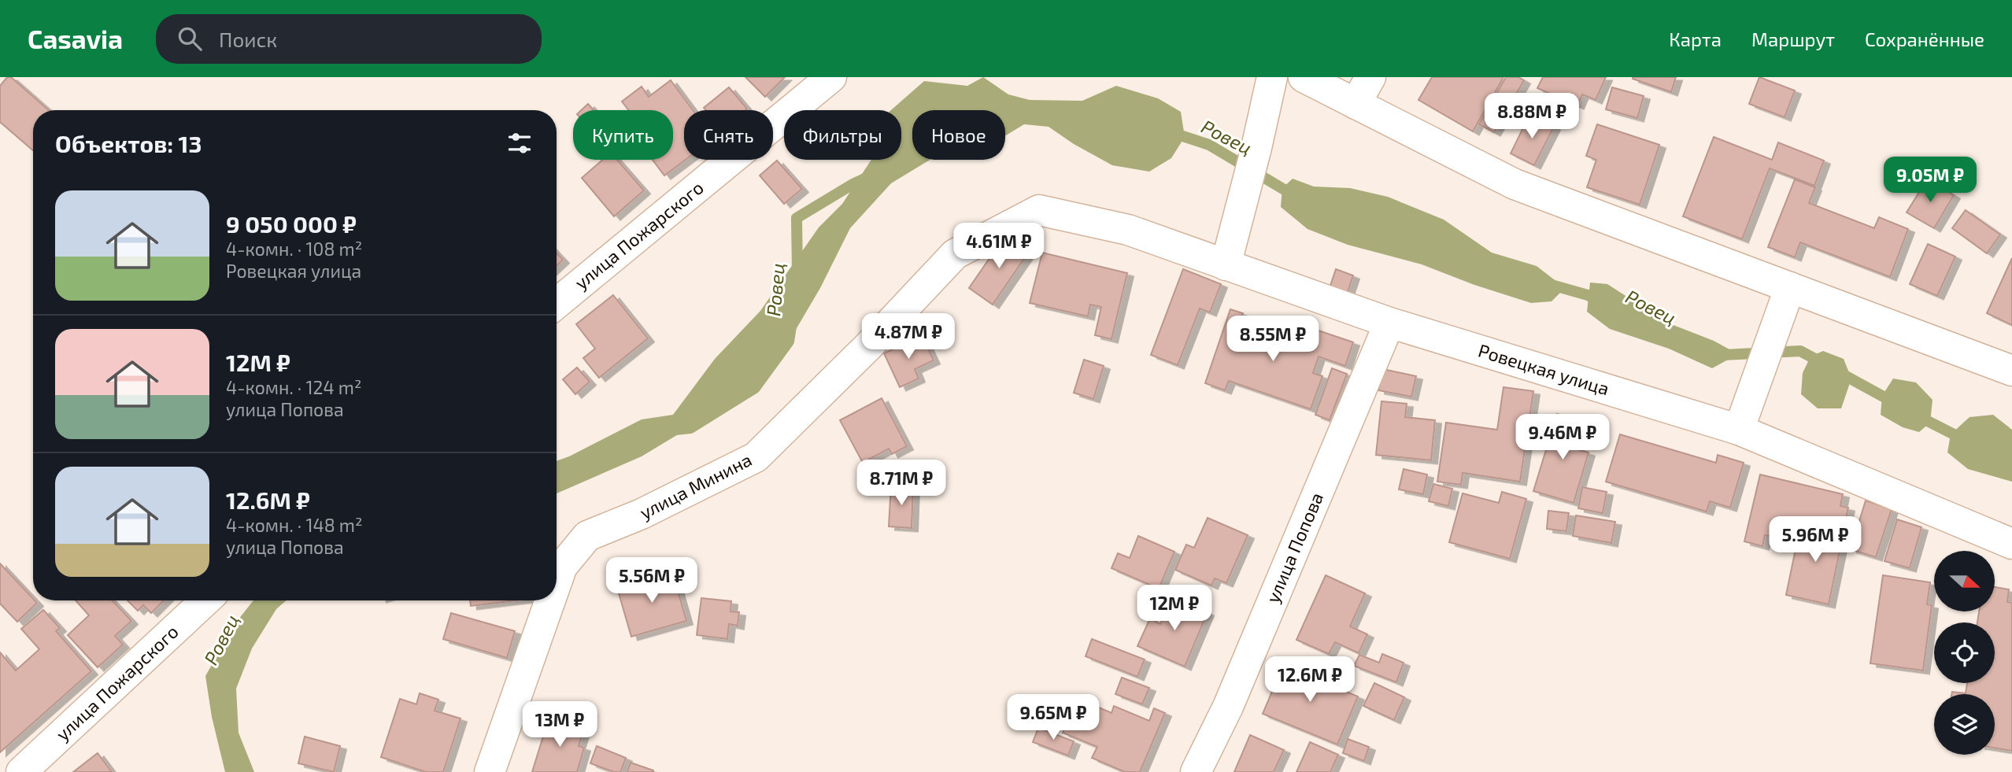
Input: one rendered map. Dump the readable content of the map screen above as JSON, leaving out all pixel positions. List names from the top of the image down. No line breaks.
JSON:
{"streets":{"street":["улица Пожарского","Ровецкая улица","улица Минина","улица Попова"]},"crossings":[["Ровецкая улица","улица Минина"],["Ровецкая улица","улица Попова"]],"water":["Ровец"],"north":"right","page":{"header":"Casavia","search":"Поиск","nav":["Карта","Маршрут","Сохранённые"],"price":["8.88M ₽","9.05M ₽","4.61M ₽","4.87M ₽","8.55M ₽","9.46M ₽","8.71M ₽","5.96M ₽","5.56M ₽","12M ₽","12.6M ₽","9.65M ₽","13M ₽"],"chip":["Купить","Снять","Фильтры","Новое"],"heading":"Объектов: 13","list":[{"name":"9 050 000 ₽","note":"4-комн. · 108 m² · Ровецкая улица"},{"name":"12M ₽","note":"4-комн. · 124 m² · улица Попова"},{"name":"12.6M ₽","note":"4-комн. · 148 m² · улица Попова"}]}}
